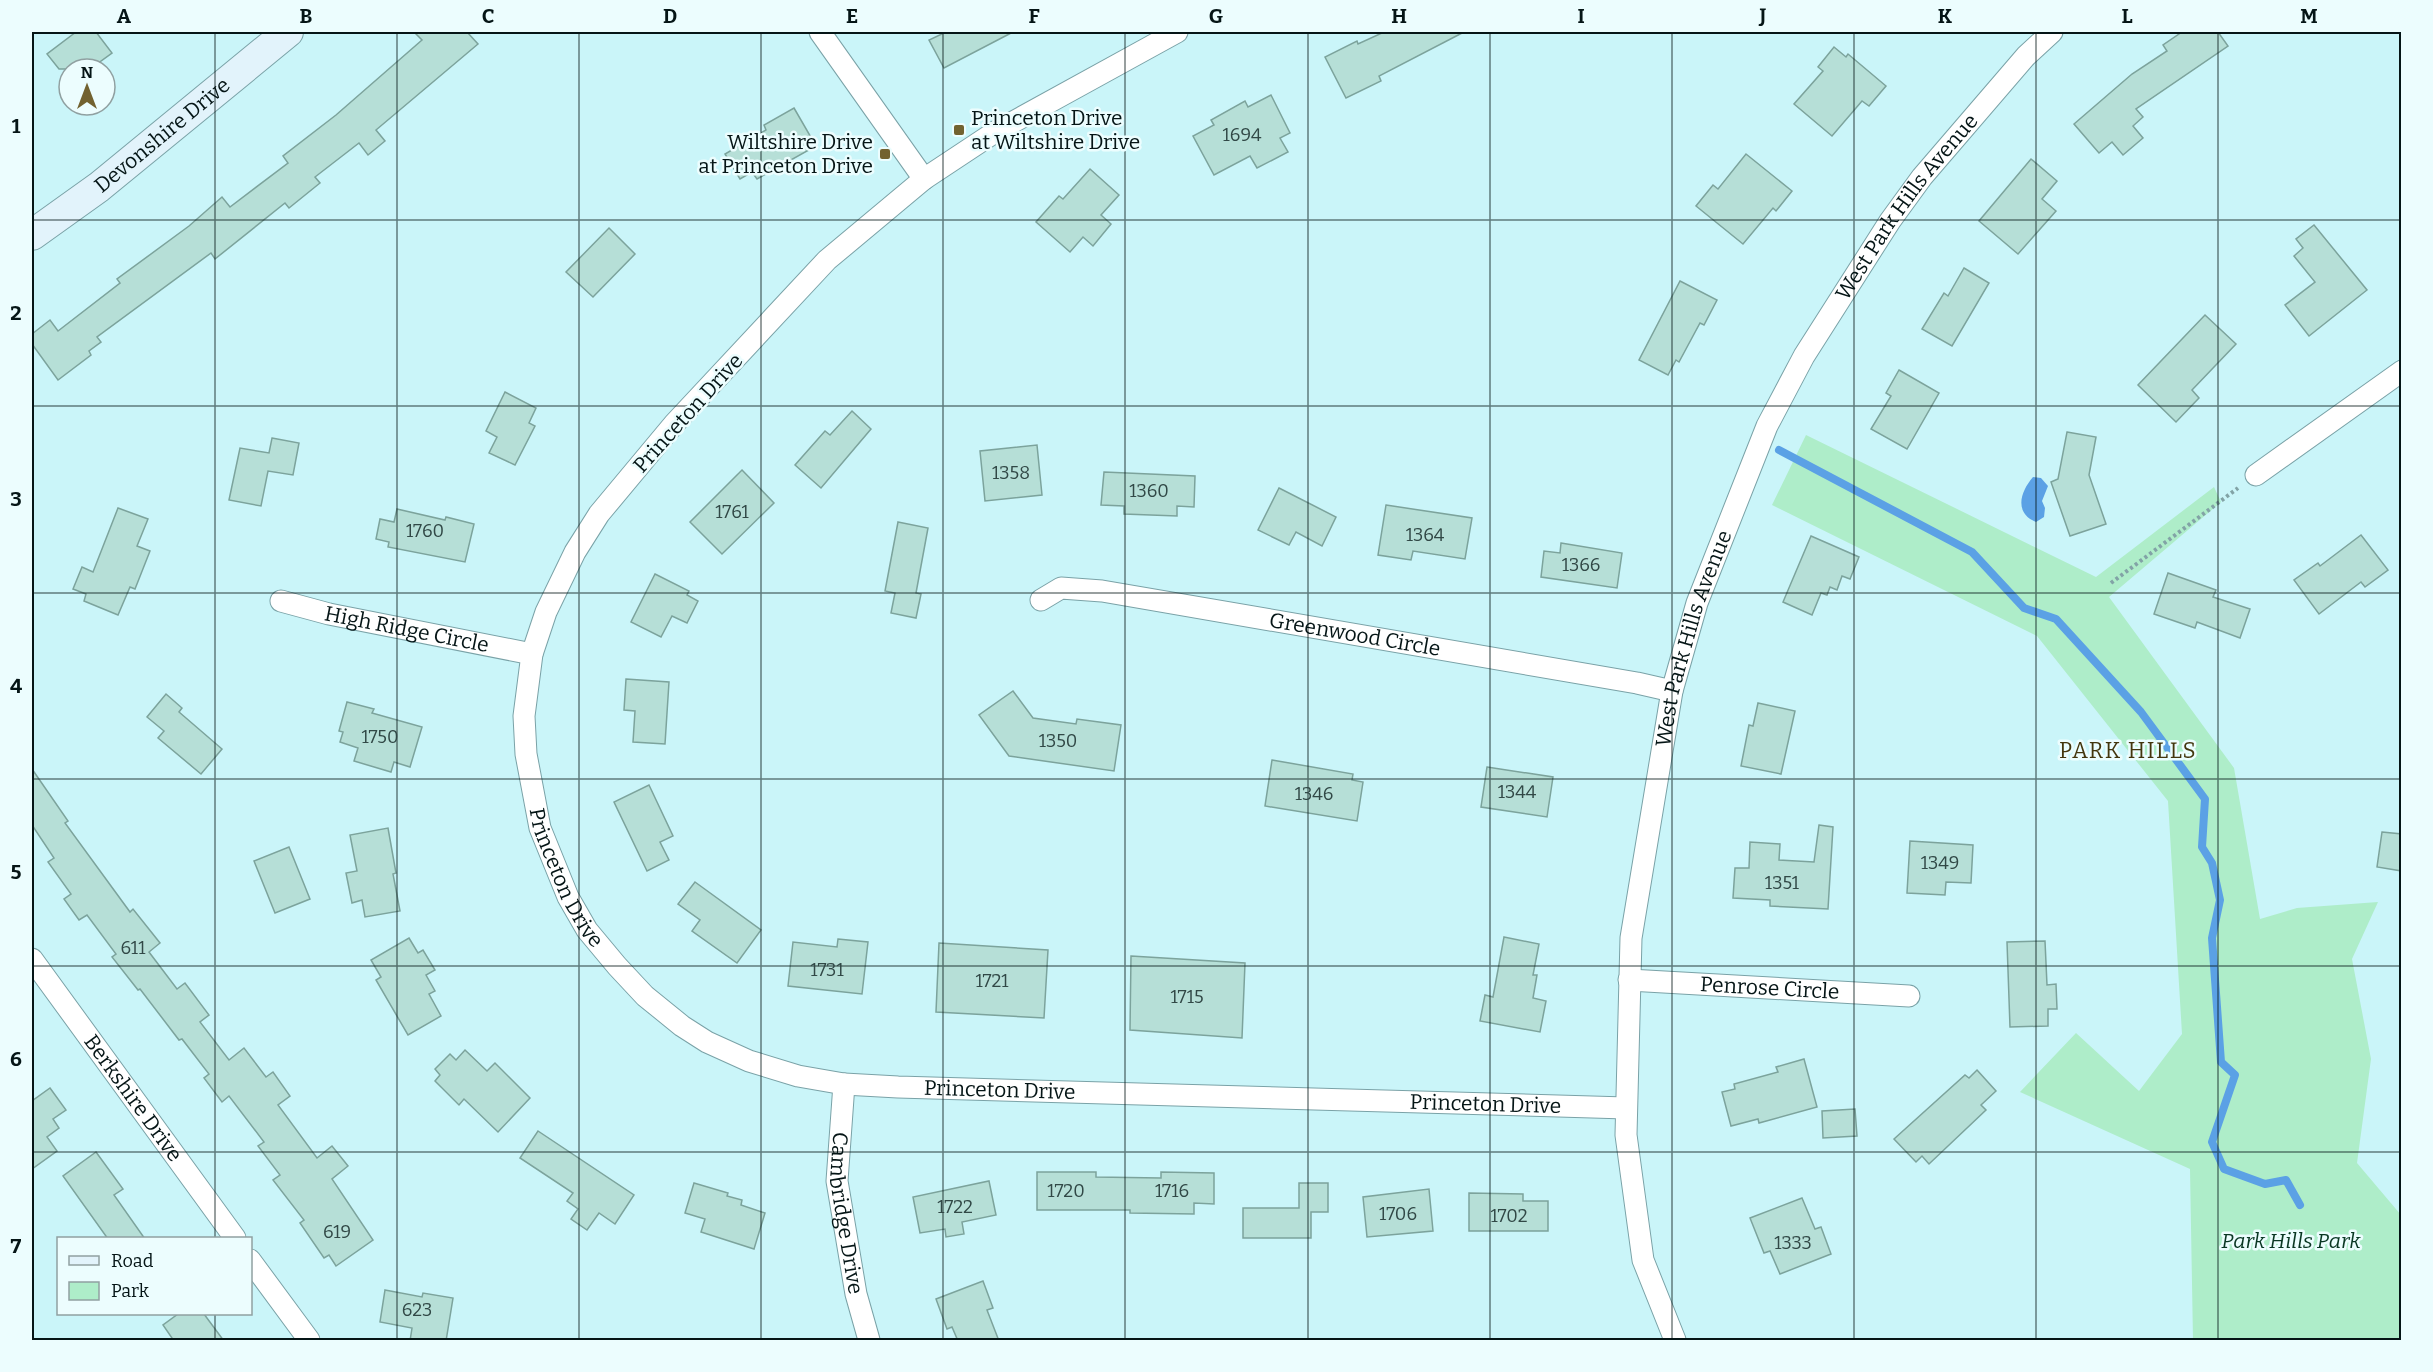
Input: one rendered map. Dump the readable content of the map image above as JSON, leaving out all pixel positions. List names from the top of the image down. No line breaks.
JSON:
{"streets":{"street":["Devonshire Drive","West Park Hills Avenue","Princeton Drive","High Ridge Circle","Greenwood Circle","Penrose Circle","Berkshire Drive","Cambridge Drive"]},"crossings":[["West Park Hills Avenue","Princeton Drive"],["West Park Hills Avenue","Greenwood Circle"],["West Park Hills Avenue","Penrose Circle"],["Princeton Drive","High Ridge Circle"],["Princeton Drive","Cambridge Drive"]],"districts":["PARK HILLS"],"parks":["Park Hills Park"],"places":{"transit":["Princeton Drive at Wiltshire Drive","Wiltshire Drive at Princeton Drive"]},"house_numbers":["1694","1358","1360","1761","1760","1364","1366","1750","1350","1344","1346","1349","1351","611","1731","1721","1715","1720","1716","1722","1706","1702","619","1333","623"],"legend":["Road","Park"],"north":"top","grid":{"columns":["A","B","C","D","E","F","G","H","I","J","K","L","M"],"rows":["1","2","3","4","5","6","7"]}}
